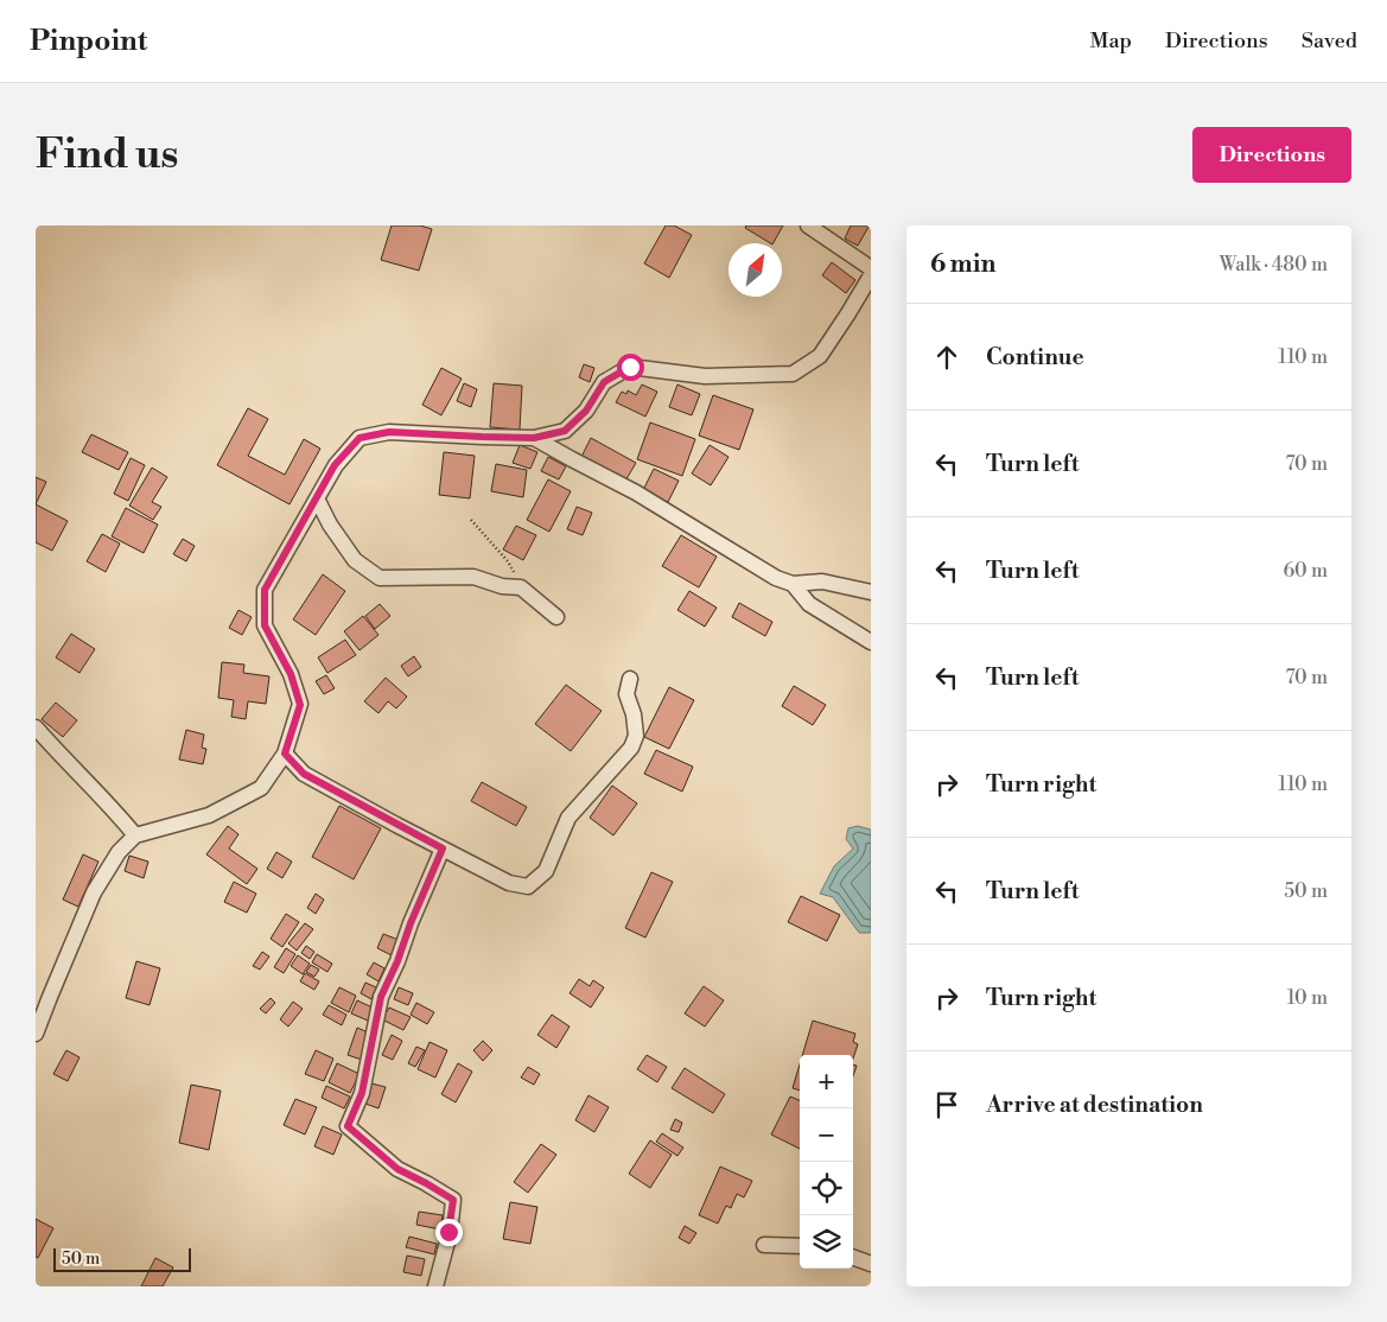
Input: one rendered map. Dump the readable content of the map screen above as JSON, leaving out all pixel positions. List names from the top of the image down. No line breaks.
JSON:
{"scale_bar":"50 m","north":"top right","page":{"header":"Pinpoint","nav":["Map","Directions","Saved"],"buttons":"Directions","title":"Find us","heading":["6 min","Walk · 480 m"],"list":[["Continue","110 m"],["Turn left","70 m"],["Turn left","60 m"],["Turn left","70 m"],["Turn right","110 m"],["Turn left","50 m"],["Turn right","10 m"],"Arrive at destination"],"map_buttons":["+","−"],"scale":"50 m"}}
